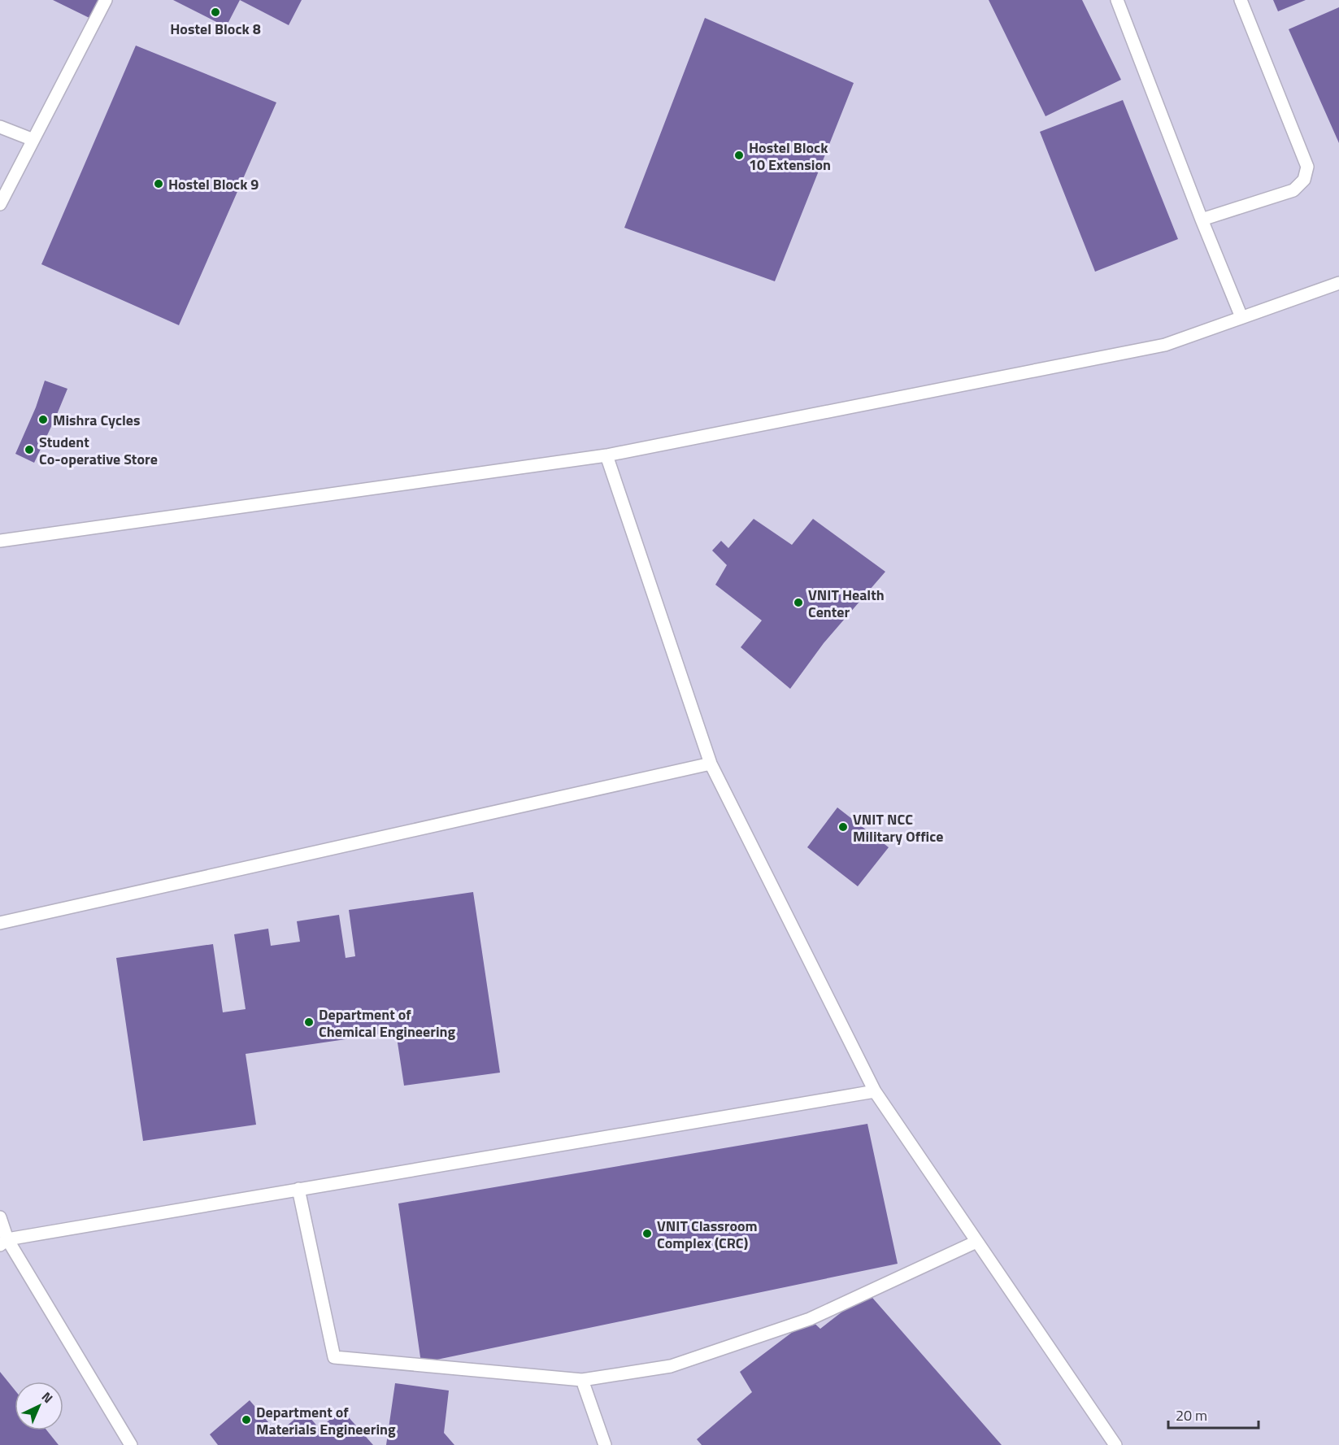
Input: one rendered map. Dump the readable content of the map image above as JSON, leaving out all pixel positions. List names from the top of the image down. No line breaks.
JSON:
{"places":["Hostel Block 8","Hostel Block 10 Extension","Hostel Block 9","Mishra Cycles","Student Co-operative Store","VNIT Health Center","VNIT NCC Military Office","Department of Chemical Engineering","VNIT Classroom Complex (CRC)","Department of Materials Engineering"],"scale_bar":"20 m","north":"top right"}
